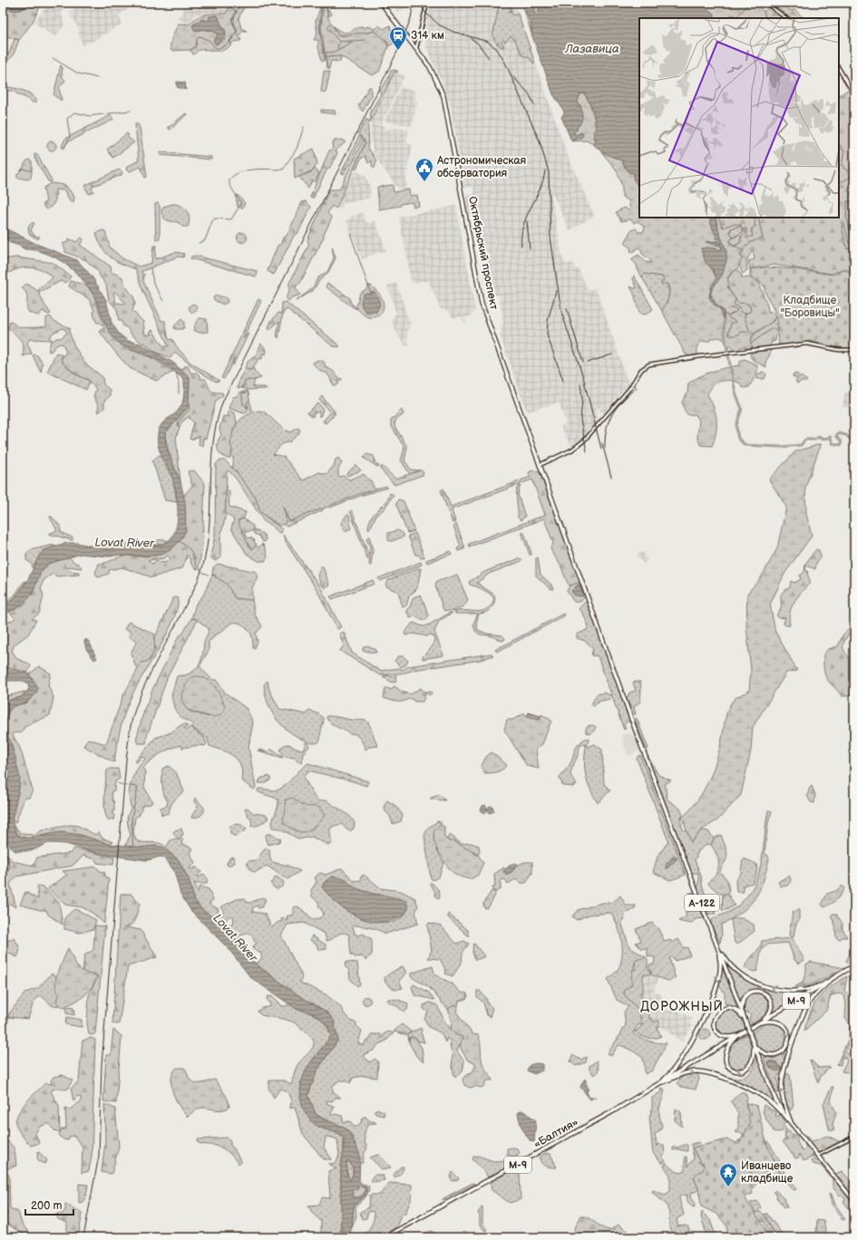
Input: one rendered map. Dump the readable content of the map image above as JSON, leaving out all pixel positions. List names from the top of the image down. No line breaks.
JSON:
{"streets":{"main road":["Октябрьский проспект","А-122","М-9","«Балтия»"]},"crossings":[["Октябрьский проспект","А-122"],["М-9","«Балтия»"]],"districts":["ДОРОЖНЫЙ"],"water":["Лазавица","Lovat River"],"parks":["Кладбище \"Боровицы\""],"places":{"station":["314 км"],"public building":["Aстрономическая обсерватория"],"temple":["Иванцево кладбище"]},"scale_bar":"200 m"}
